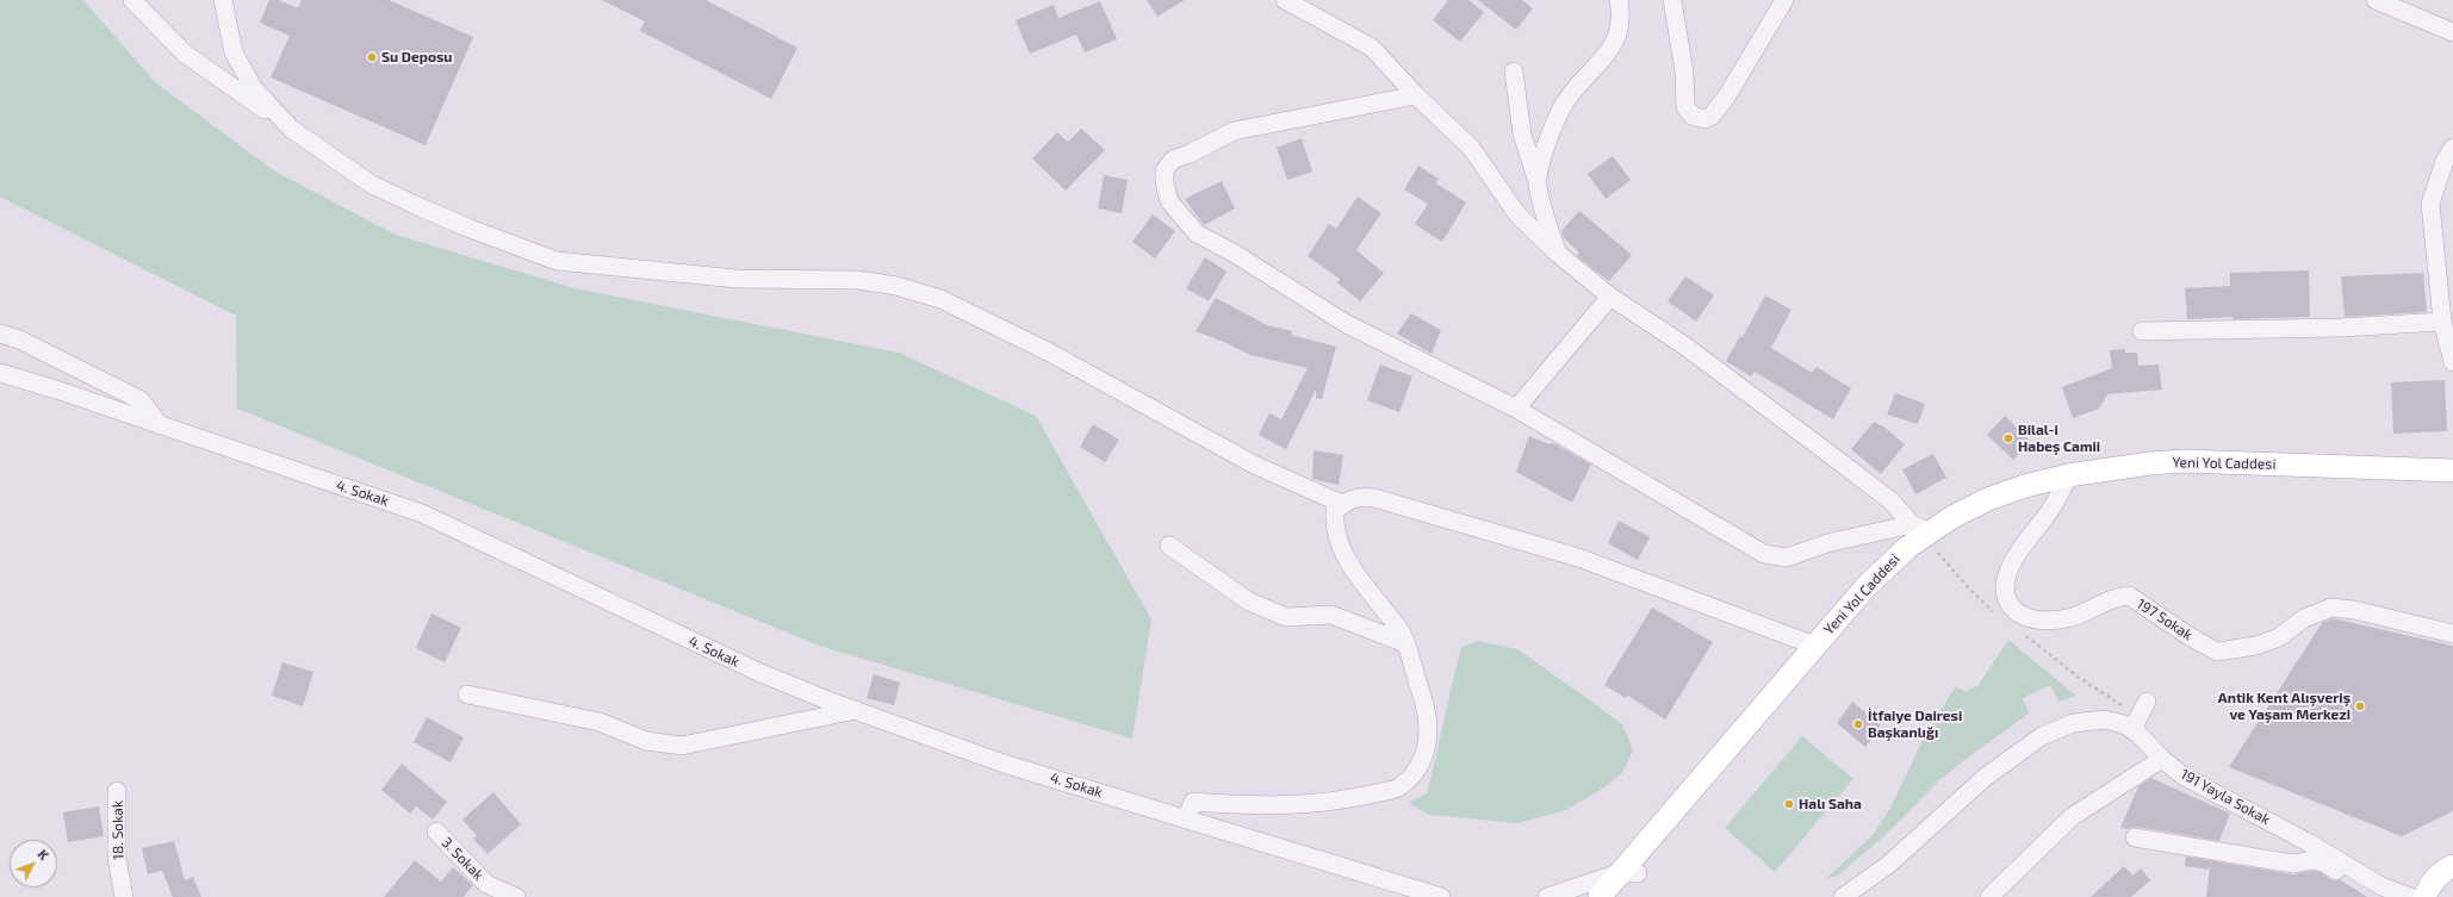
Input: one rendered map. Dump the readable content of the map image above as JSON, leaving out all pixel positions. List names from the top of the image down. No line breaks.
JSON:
{"streets":{"main road":["Yeni Yol Caddesi"],"street":["4. Sokak","197 Sokak","191 Yayla Sokak","18. Sokak","3. Sokak"]},"crossings":[["Yeni Yol Caddesi","197 Sokak"]],"places":["Su Deposu","Bilal-i Habeş Camii","Antik Kent Alışveriş ve Yaşam Merkezi","İtfaiye Dairesi Başkanlığı","Halı Saha"],"north":"top right"}
